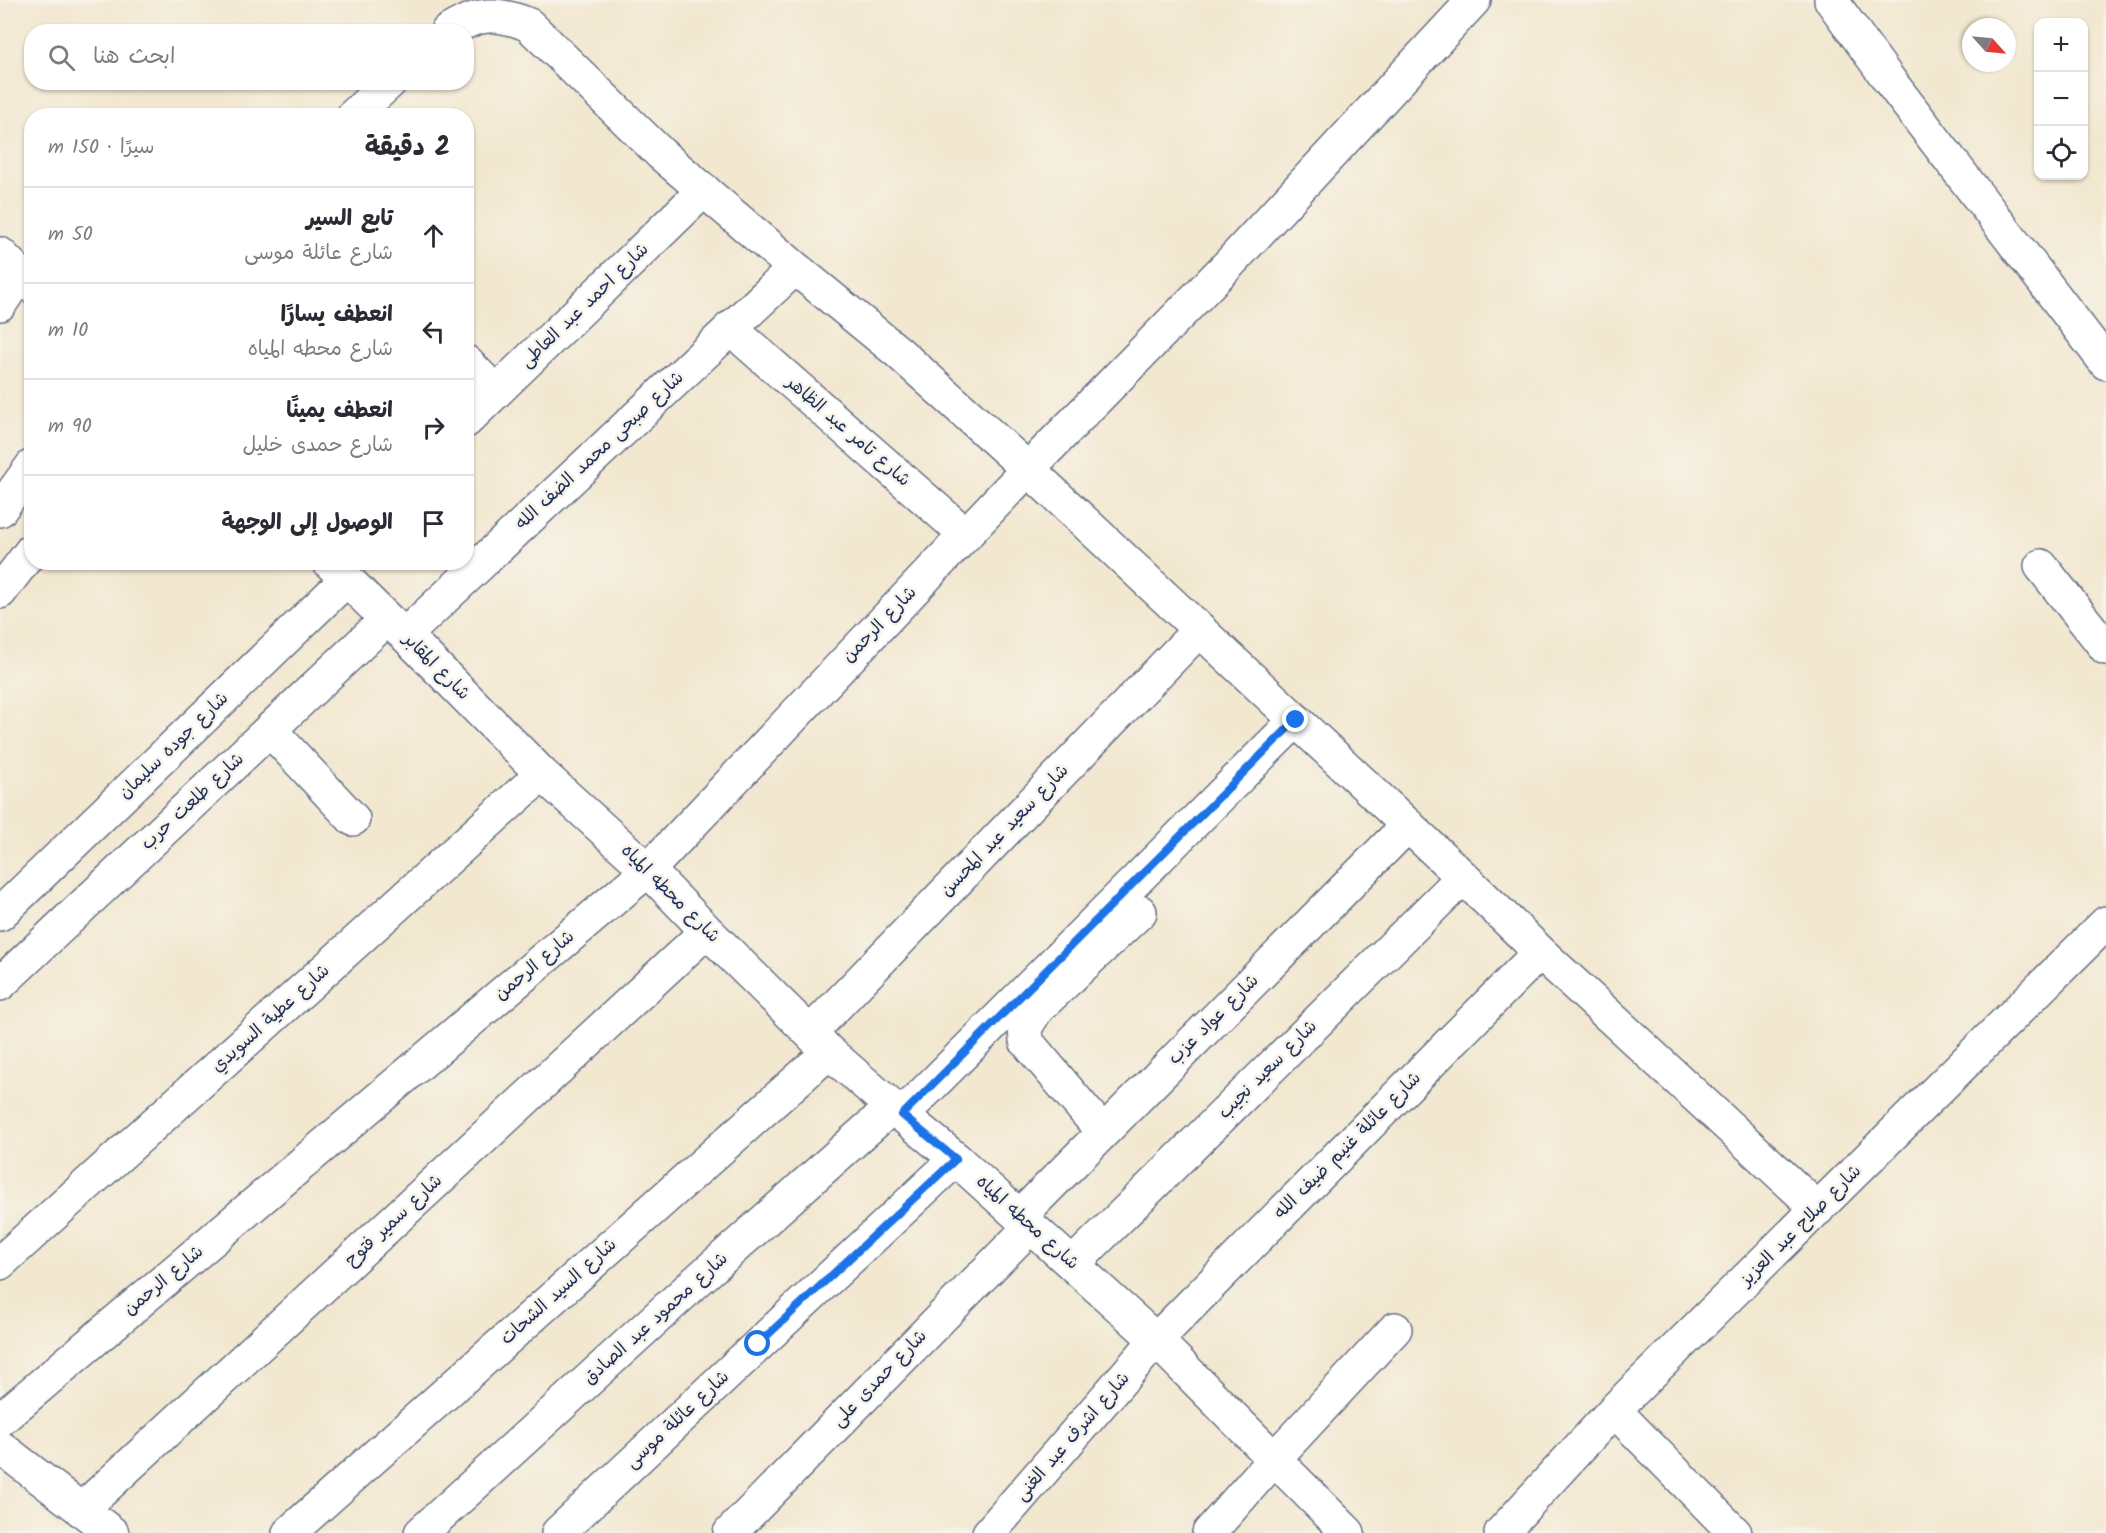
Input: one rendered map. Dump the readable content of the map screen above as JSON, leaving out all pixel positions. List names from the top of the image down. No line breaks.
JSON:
{"streets":{"street":["شارع احمد عبد العاطى","شارع تامر عبد الظاهر","شارع صبحى محمد الضف الله","شارع الرحمن","شارع المقابر","شارع جوده سليمان","شارع طلعت حرب","شارع سعيد عبد المحسن","شارع محطه المياه","شارع عطية السويدي","شارع عواد عزب","شارع سعيد نجيب","شارع عائلة غنيم ضيف الله","شارع سمير فتوح","شارع صلاح عبد العزيز","شارع السيد الشحات","شارع محمود عبد الصادق","شارع حمدى على","شارع عائلة موسى","شارع اشرف عبد الغنى"]},"crossings":[["شارع تامر عبد الظاهر","شارع صبحى محمد الضف الله"],["شارع تامر عبد الظاهر","شارع الرحمن"],["شارع صبحى محمد الضف الله","شارع المقابر"],["شارع صبحى محمد الضف الله","شارع طلعت حرب"],["شارع الرحمن","شارع محطه المياه"],["شارع المقابر","شارع جوده سليمان"],["شارع المقابر","شارع طلعت حرب"],["شارع المقابر","شارع محطه المياه"],["شارع المقابر","شارع عطية السويدي"],["شارع سعيد عبد المحسن","شارع محطه المياه"],["شارع سعيد عبد المحسن","شارع السيد الشحات"],["شارع محطه المياه","شارع عطية السويدي"],["شارع محطه المياه","شارع عواد عزب"],["شارع محطه المياه","شارع سعيد نجيب"],["شارع محطه المياه","شارع عائلة غنيم ضيف الله"],["شارع محطه المياه","شارع سمير فتوح"],["شارع محطه المياه","شارع السيد الشحات"],["شارع محطه المياه","شارع محمود عبد الصادق"],["شارع محطه المياه","شارع حمدى على"],["شارع محطه المياه","شارع عائلة موسى"],["شارع محطه المياه","شارع اشرف عبد الغنى"],["شارع عواد عزب","شارع حمدى على"],["شارع عائلة غنيم ضيف الله","شارع اشرف عبد الغنى"]],"north":"bottom right","page":{"map_buttons":["+","−"],"search":"ابحث هنا","heading":["2 دقيقة","سيرًا · 150 m"],"list":[["تابع السير","شارع عائلة موسى","50 m"],["انعطف يسارًا","شارع محطه المياه","10 m"],["انعطف يمينًا","شارع حمدى خليل","90 m"],"الوصول إلى الوجهة"]}}
